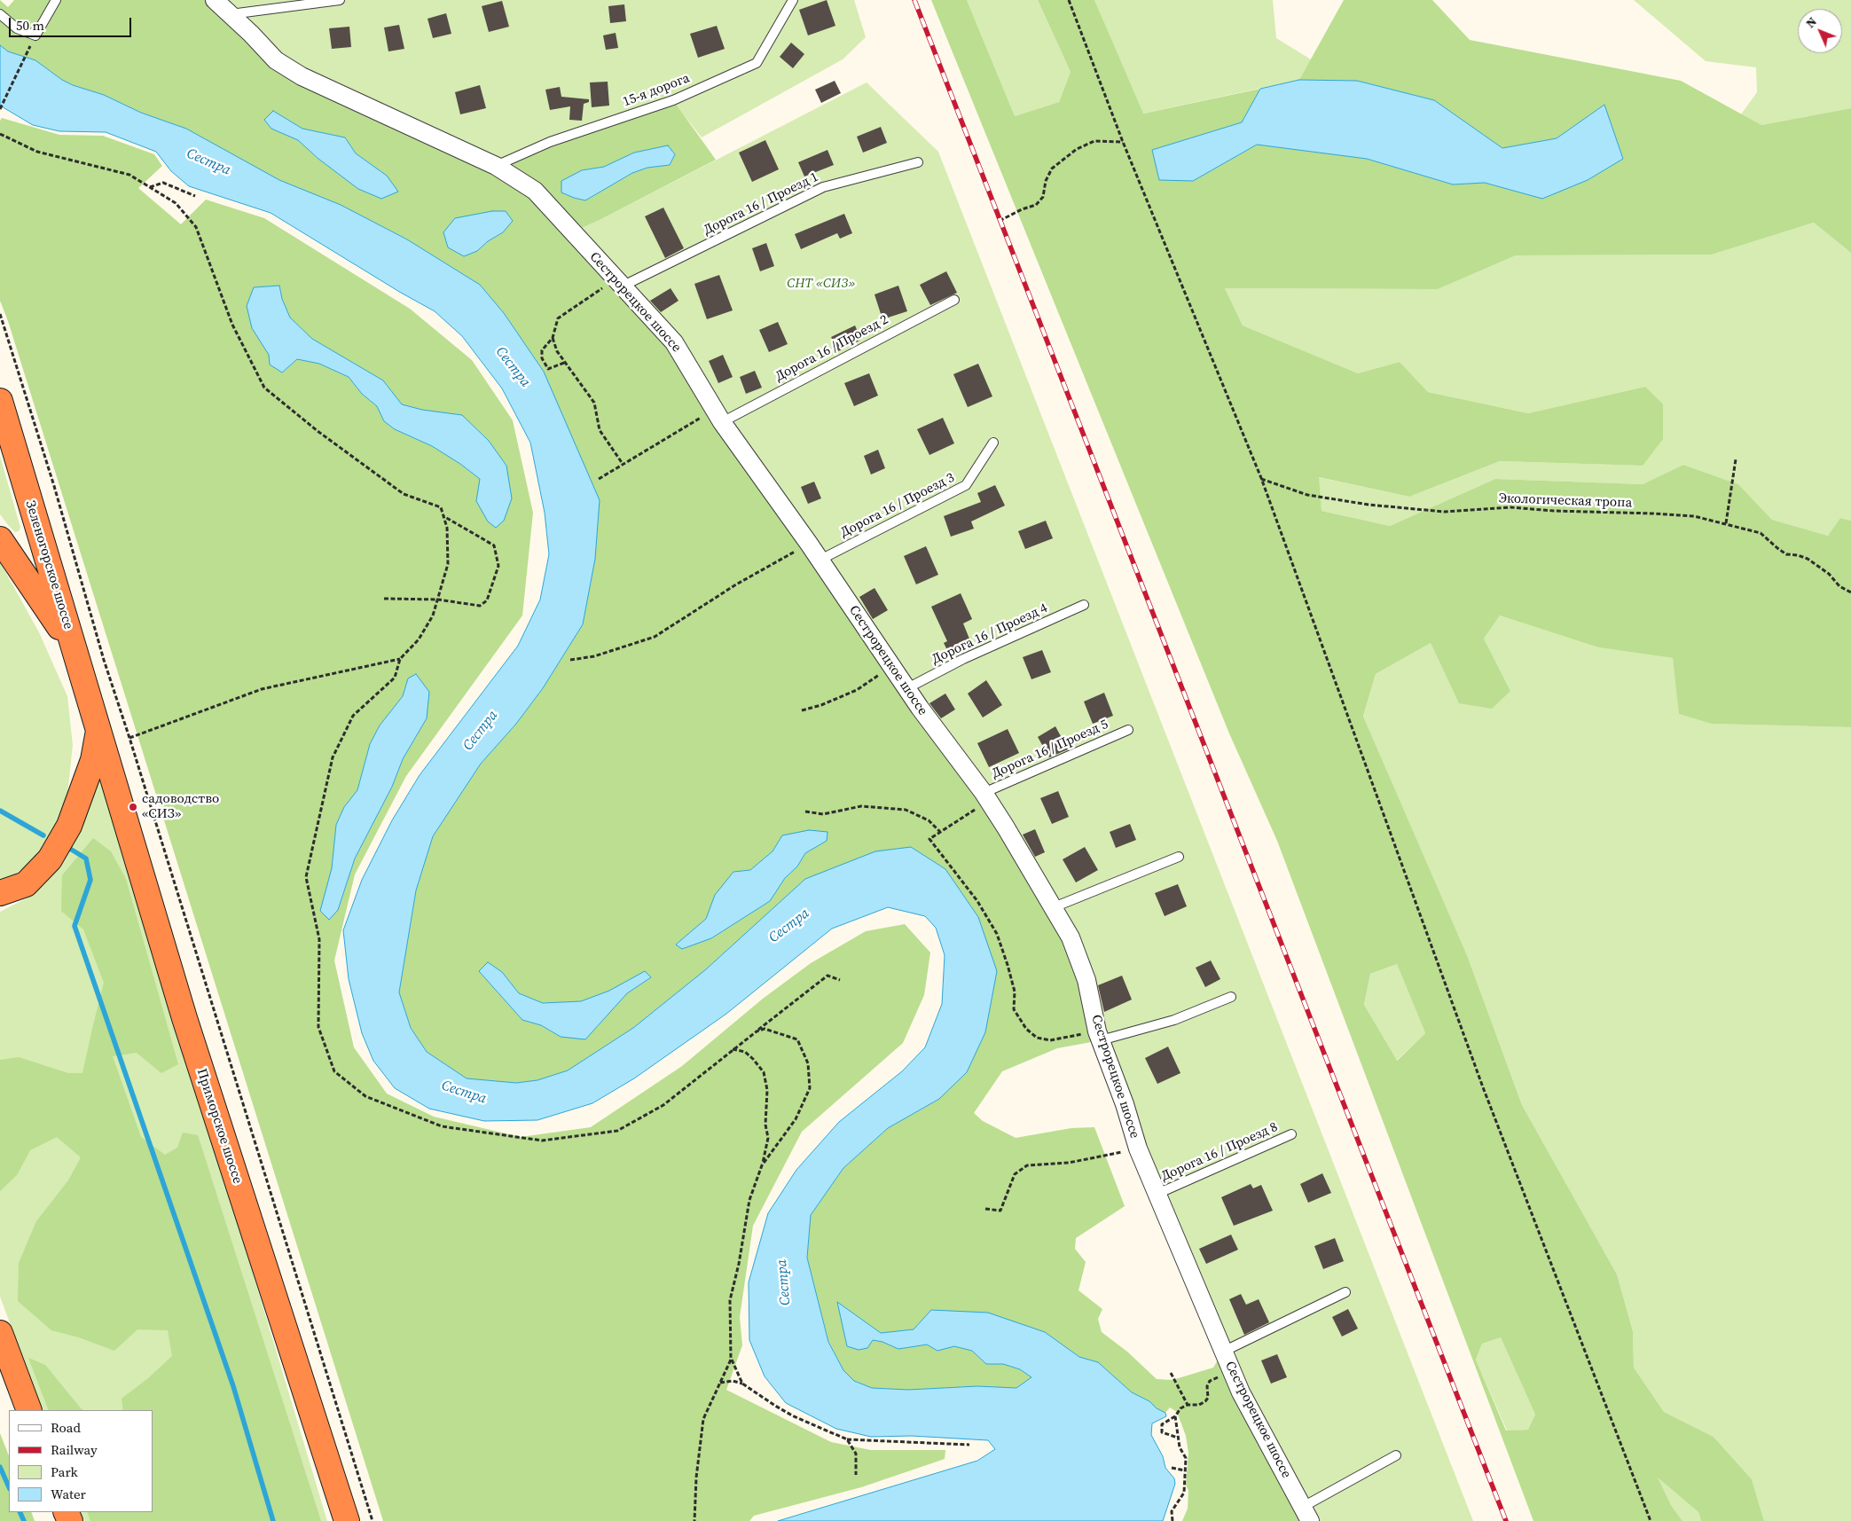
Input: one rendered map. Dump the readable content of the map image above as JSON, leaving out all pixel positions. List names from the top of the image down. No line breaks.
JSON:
{"streets":{"highway":["Зеленогорское шоссе","Приморское шоссе"],"street":["Сестрорецкое шоссе"],"lane":["15-я дорога","Дорога 16 / Проезд 1","Дорога 16 / Проезд 2","Дорога 16 / Проезд 3","Дорога 16 / Проезд 4","Дорога 16 / Проезд 5","Дорога 16 / Проезд 8"],"path":["Экологическая тропа"]},"crossings":[["15-я дорога","Сестрорецкое шоссе"],["Дорога 16 / Проезд 1","Сестрорецкое шоссе"],["Сестрорецкое шоссе","Дорога 16 / Проезд 2"],["Сестрорецкое шоссе","Дорога 16 / Проезд 3"],["Сестрорецкое шоссе","Дорога 16 / Проезд 4"],["Сестрорецкое шоссе","Дорога 16 / Проезд 5"],["Сестрорецкое шоссе","Дорога 16 / Проезд 8"],["Зеленогорское шоссе","Приморское шоссе"]],"water":["Сестра"],"parks":["СНТ «СИЗ»"],"places":["садоводство «СИЗ»"],"legend":["Road","Railway","Park","Water"],"scale_bar":"50 m","north":"top left"}
